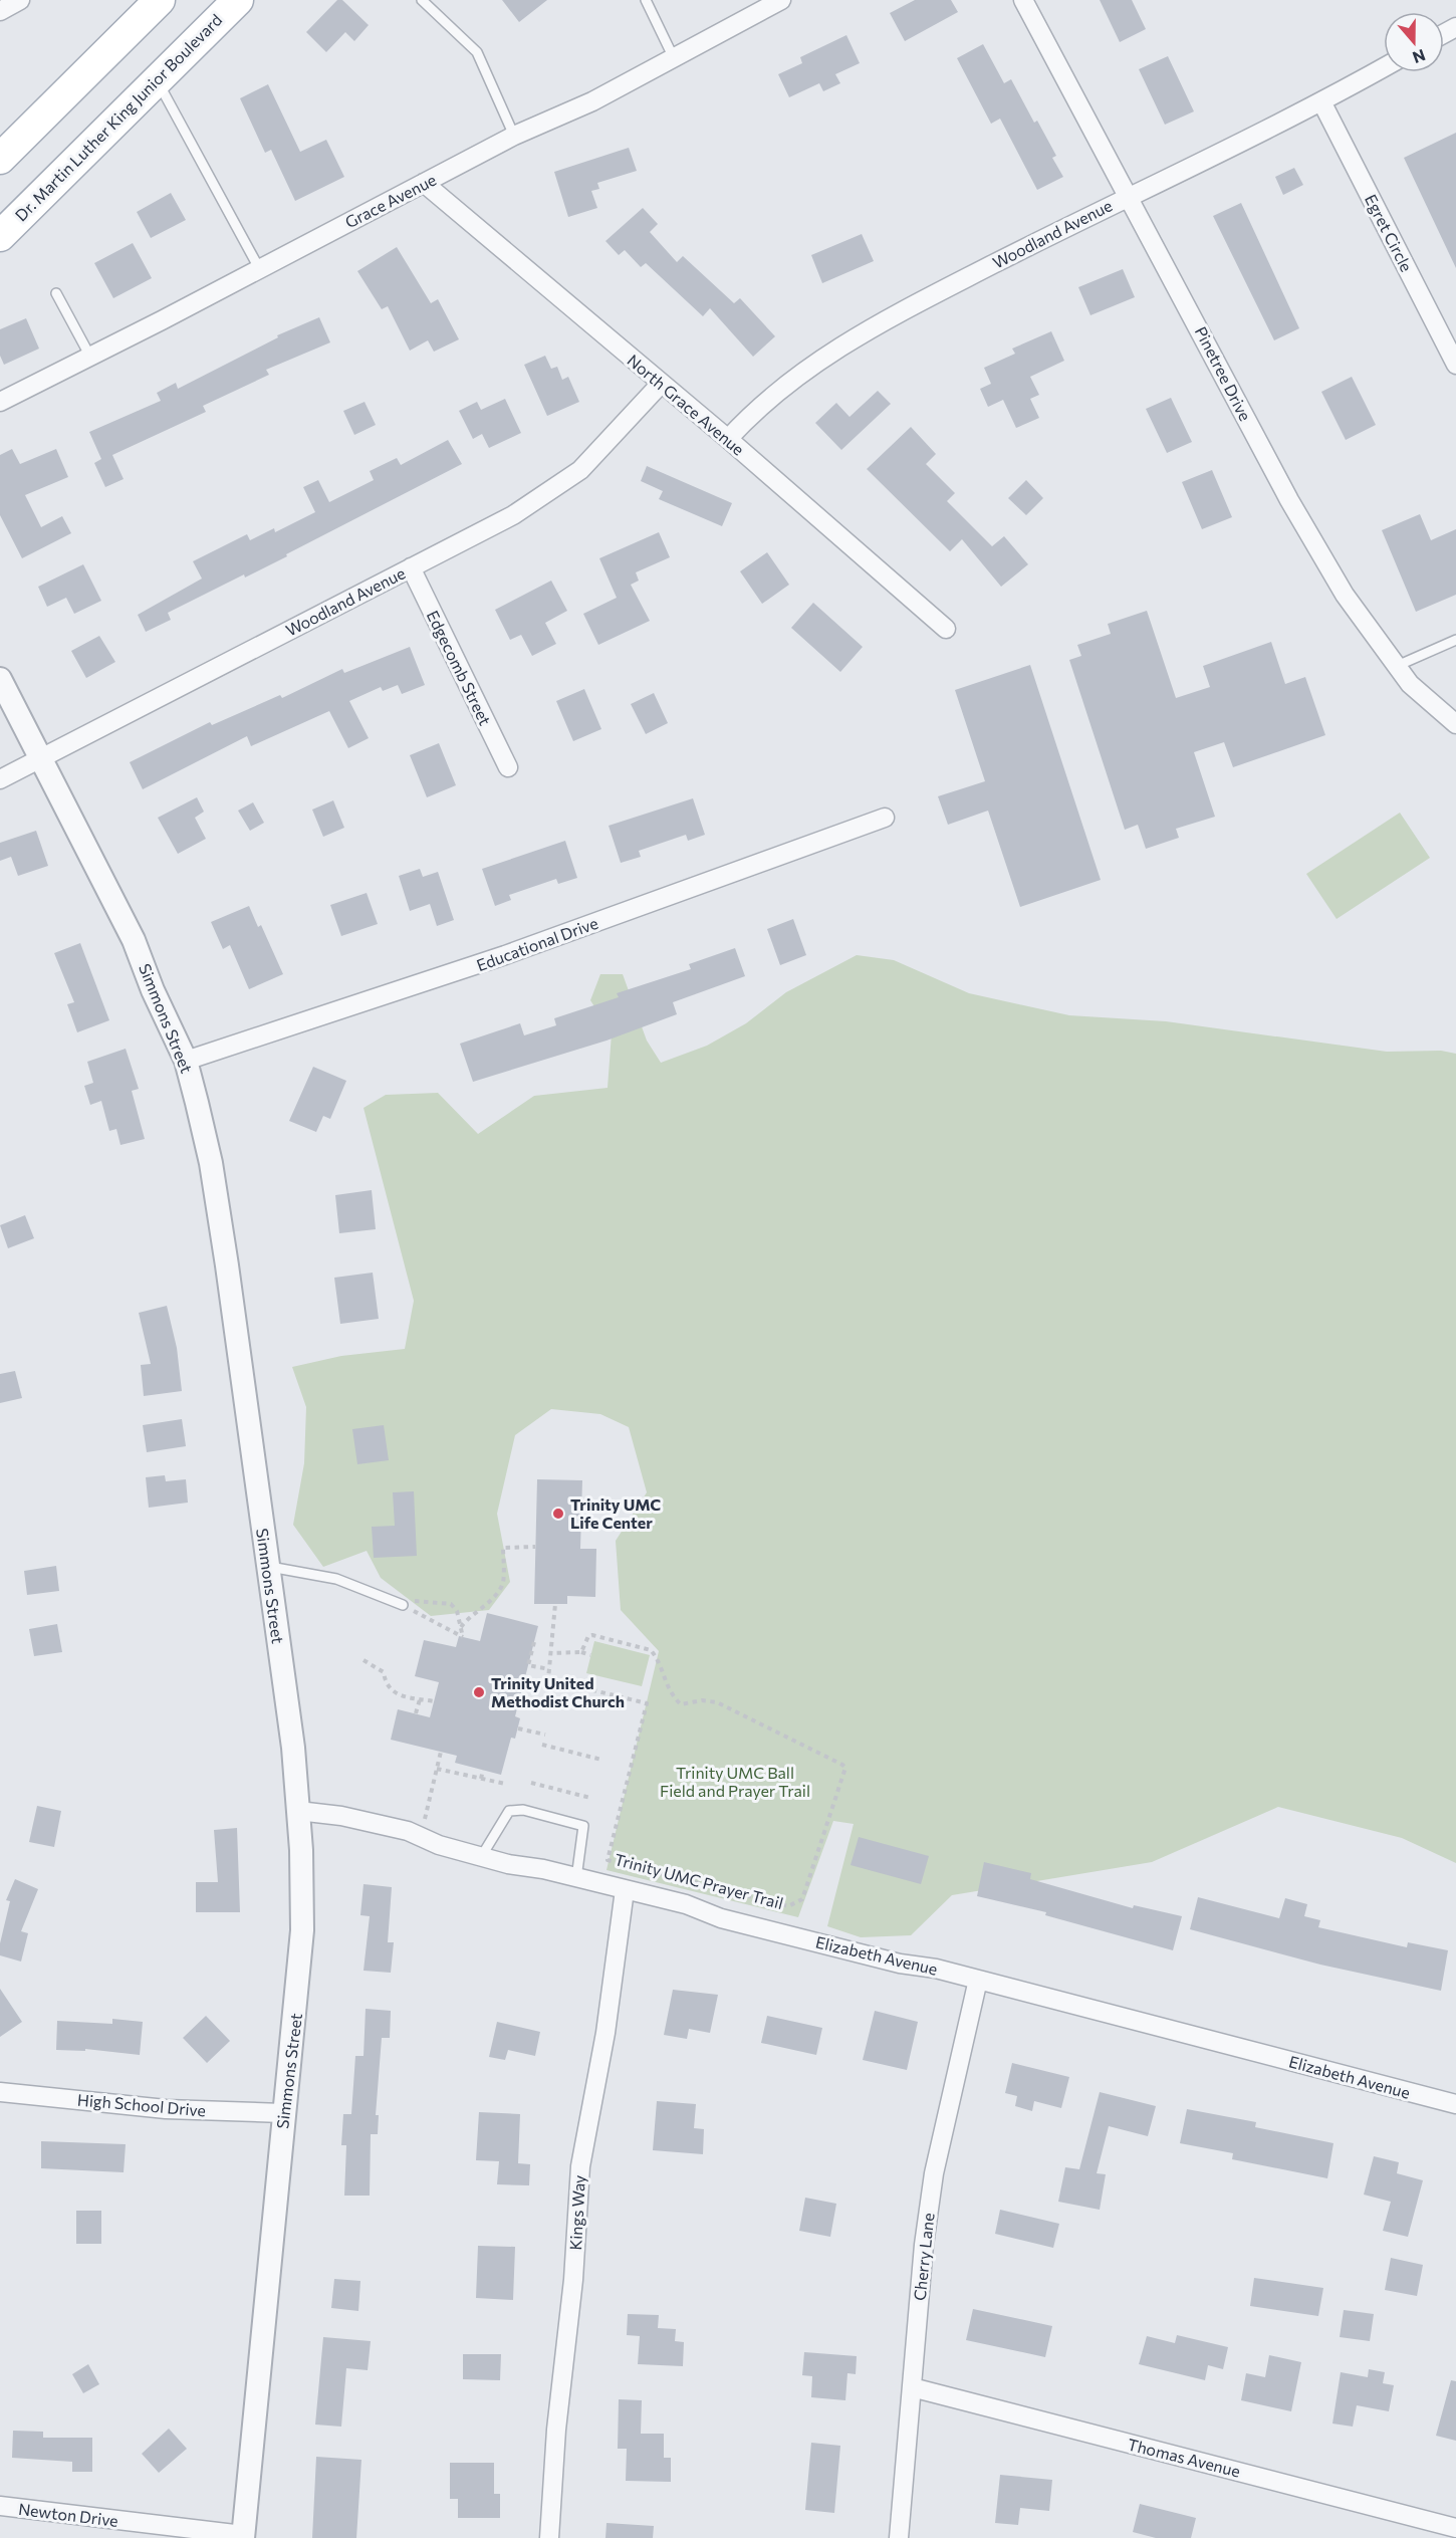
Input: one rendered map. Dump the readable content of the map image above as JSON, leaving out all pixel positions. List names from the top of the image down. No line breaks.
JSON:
{"streets":{"main road":["Dr. Martin Luther King Junior Boulevard"],"street":["Grace Avenue","Egret Circle","Woodland Avenue","Pinetree Drive","North Grace Avenue","Edgecomb Street","Educational Drive","Simmons Street","Elizabeth Avenue","High School Drive","Kings Way","Cherry Lane","Thomas Avenue","Newton Drive"],"path":["Trinity UMC Prayer Trail"]},"crossings":[["Grace Avenue","North Grace Avenue"],["Egret Circle","Woodland Avenue"],["Woodland Avenue","Pinetree Drive"],["Woodland Avenue","North Grace Avenue"],["Woodland Avenue","Edgecomb Street"],["Woodland Avenue","Simmons Street"],["Educational Drive","Simmons Street"],["Simmons Street","Elizabeth Avenue"],["Simmons Street","High School Drive"],["Simmons Street","Newton Drive"],["Elizabeth Avenue","Kings Way"],["Elizabeth Avenue","Cherry Lane"],["Cherry Lane","Thomas Avenue"]],"parks":["Trinity UMC Ball Field and Prayer Trail"],"places":["Trinity UMC Life Center","Trinity United Methodist Church"],"north":"bottom"}
